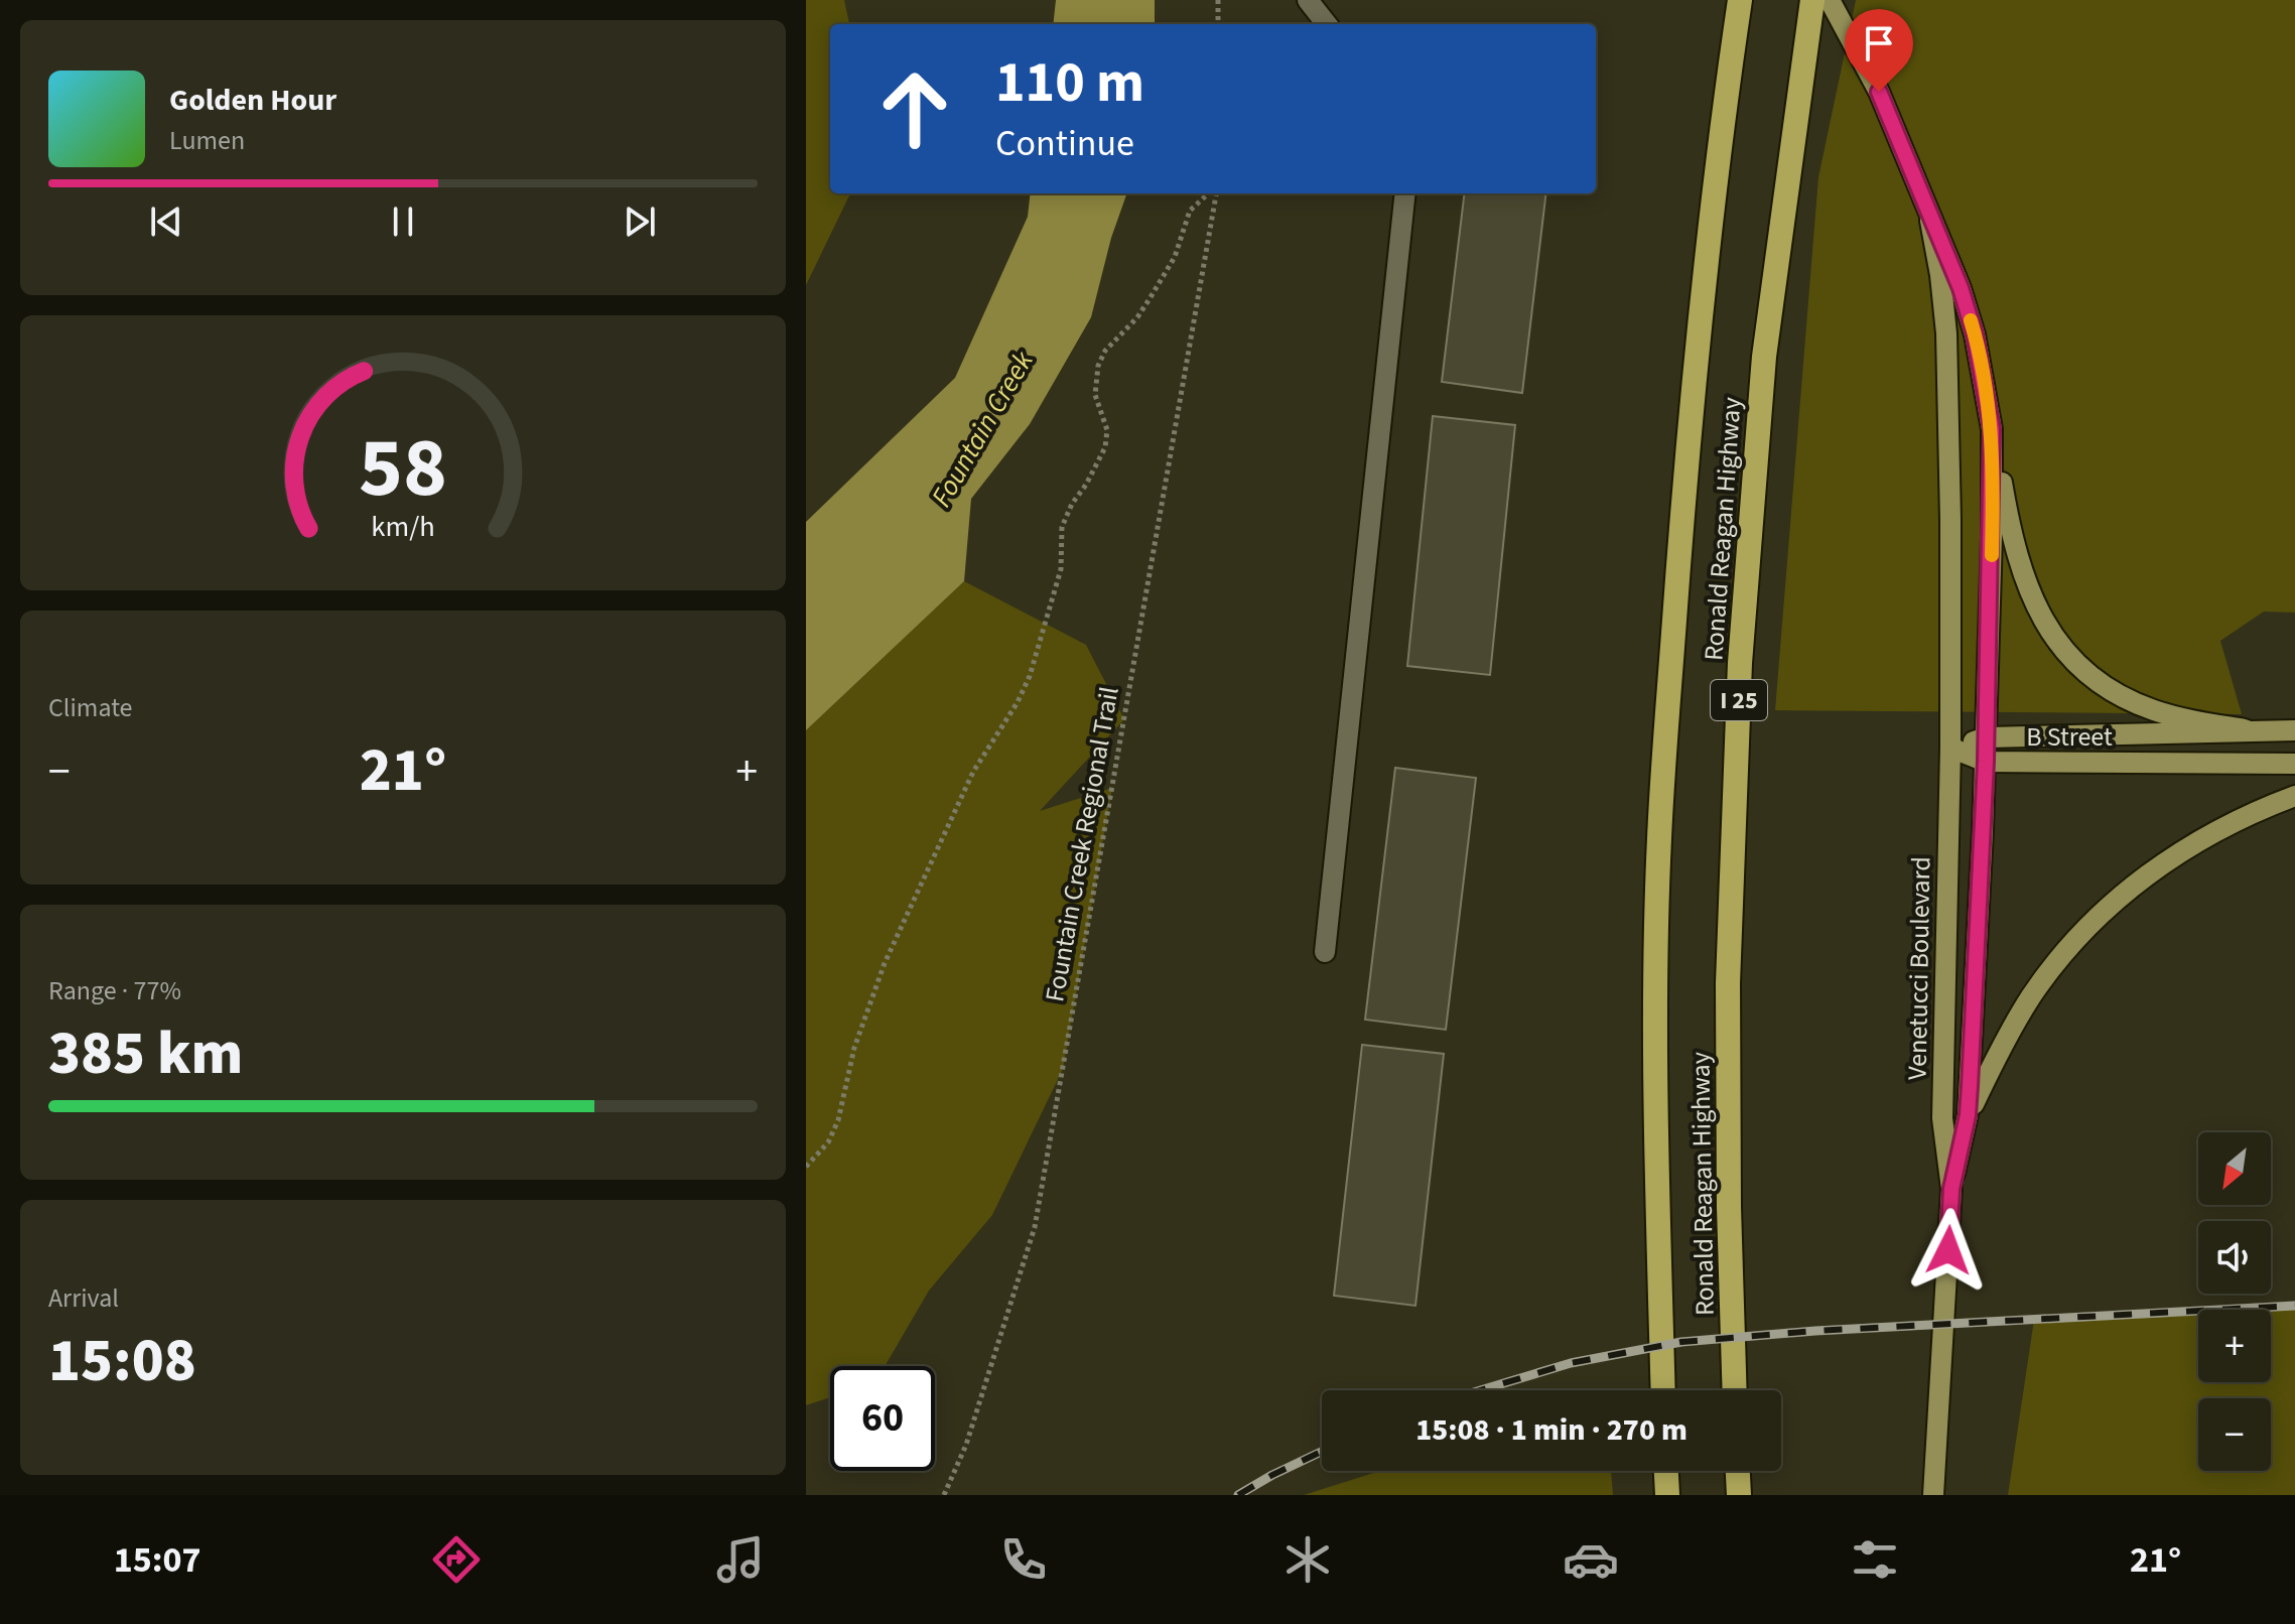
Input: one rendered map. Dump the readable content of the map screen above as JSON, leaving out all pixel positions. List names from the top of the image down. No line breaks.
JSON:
{"streets":{"highway":["Ronald Reagan Highway","I 25"],"main road":["B Street","Venetucci Boulevard"],"path":["Fountain Creek Regional Trail"]},"crossings":[["B Street","Venetucci Boulevard"]],"water":["Fountain Creek"],"north":"bottom left","page":{"turn":["110 m","Continue"],"song":["Golden Hour","Lumen"],"tile":["Climate",["Range · 77%","385 km"],["Arrival","15:08"]],"heat":["−","21°","+"],"map_buttons":["+","−"],"limit":"60","trip":"15:08 · 1 min · 270 m","tabs":["15:07","21°"],"gauge":["58","km/h"]}}
